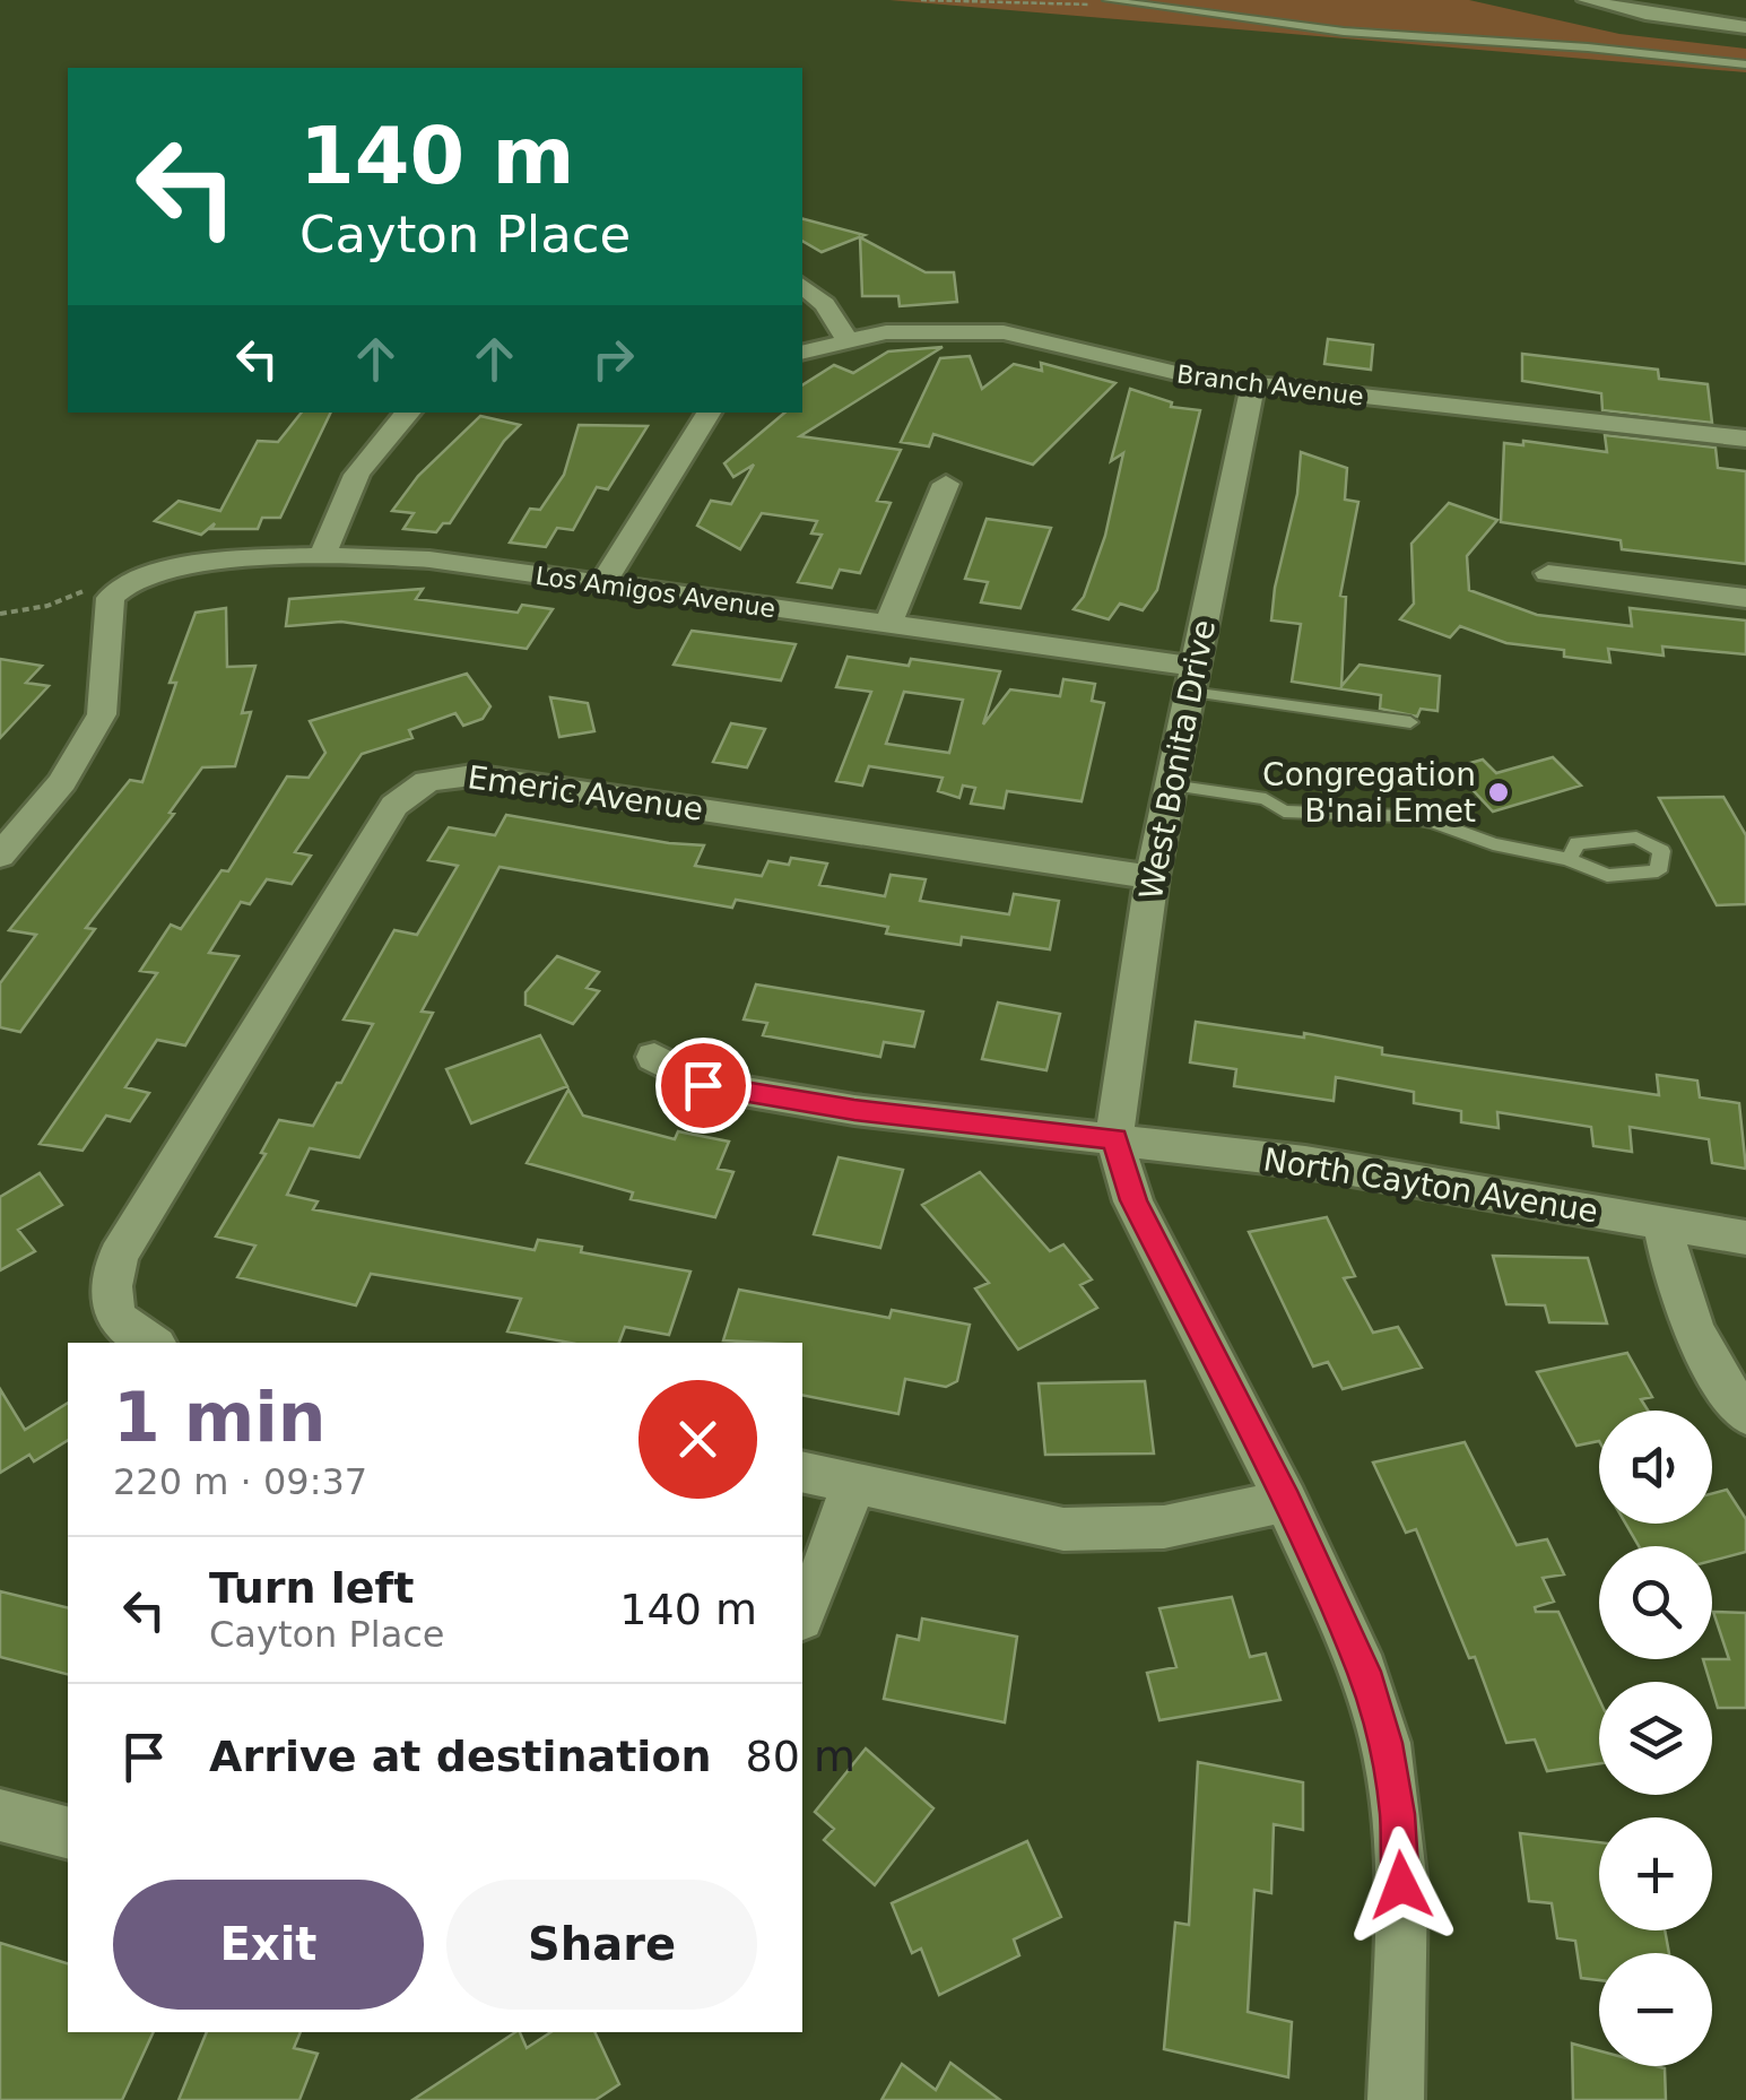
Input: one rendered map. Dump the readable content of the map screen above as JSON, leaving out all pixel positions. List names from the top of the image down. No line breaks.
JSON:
{"streets":{"street":["Branch Avenue","Los Amigos Avenue","West Bonita Drive","Emeric Avenue","North Cayton Avenue"]},"crossings":[["Branch Avenue","West Bonita Drive"],["Los Amigos Avenue","West Bonita Drive"],["West Bonita Drive","Emeric Avenue"],["West Bonita Drive","North Cayton Avenue"]],"places":["Congregation B'nai Emet"],"page":{"turn":["140 m","Cayton Place"],"heading":["1 min","220 m · 09:37"],"map_buttons":["+","−"],"list":[{"name":"Turn left","note":"Cayton Place","value":"140 m"},{"name":"Arrive at destination","value":"80 m"}],"buttons":["Exit","Share"]}}
